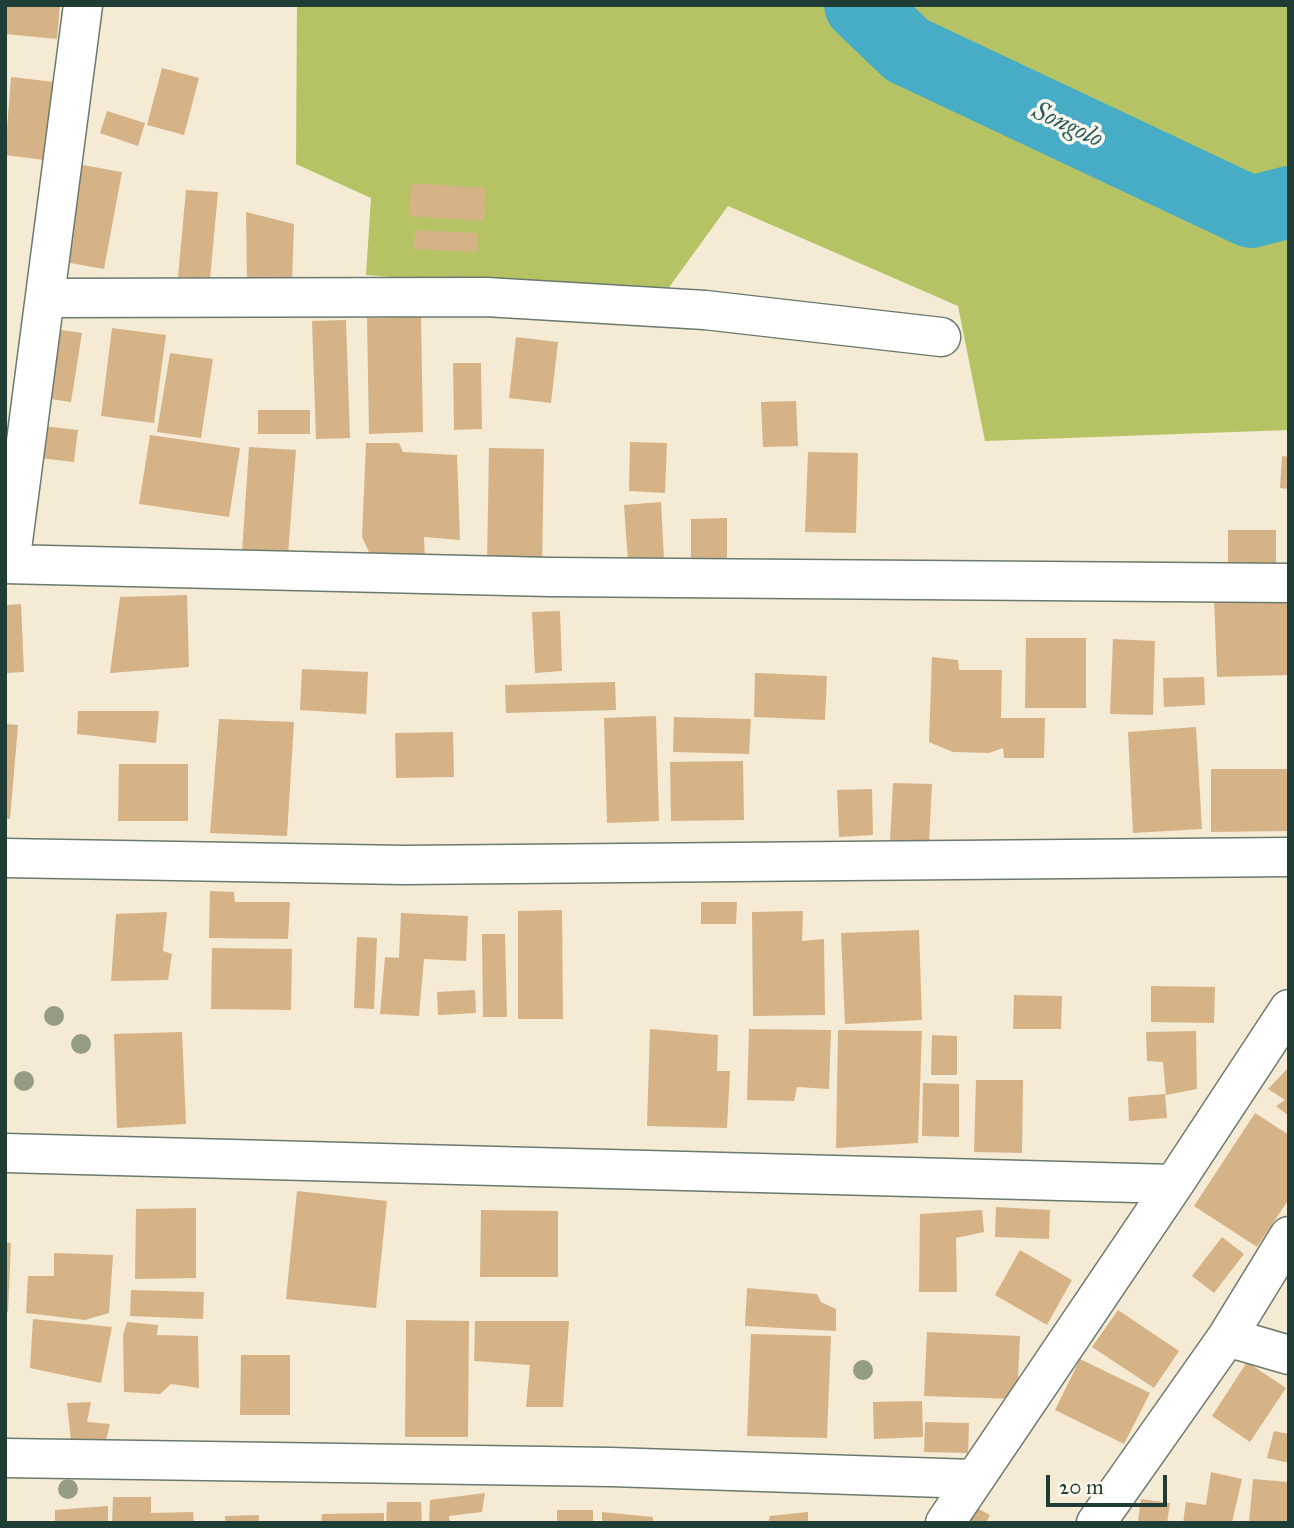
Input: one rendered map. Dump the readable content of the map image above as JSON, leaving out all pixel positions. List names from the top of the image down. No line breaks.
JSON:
{"water":["Songolo"],"scale_bar":"20 m"}
